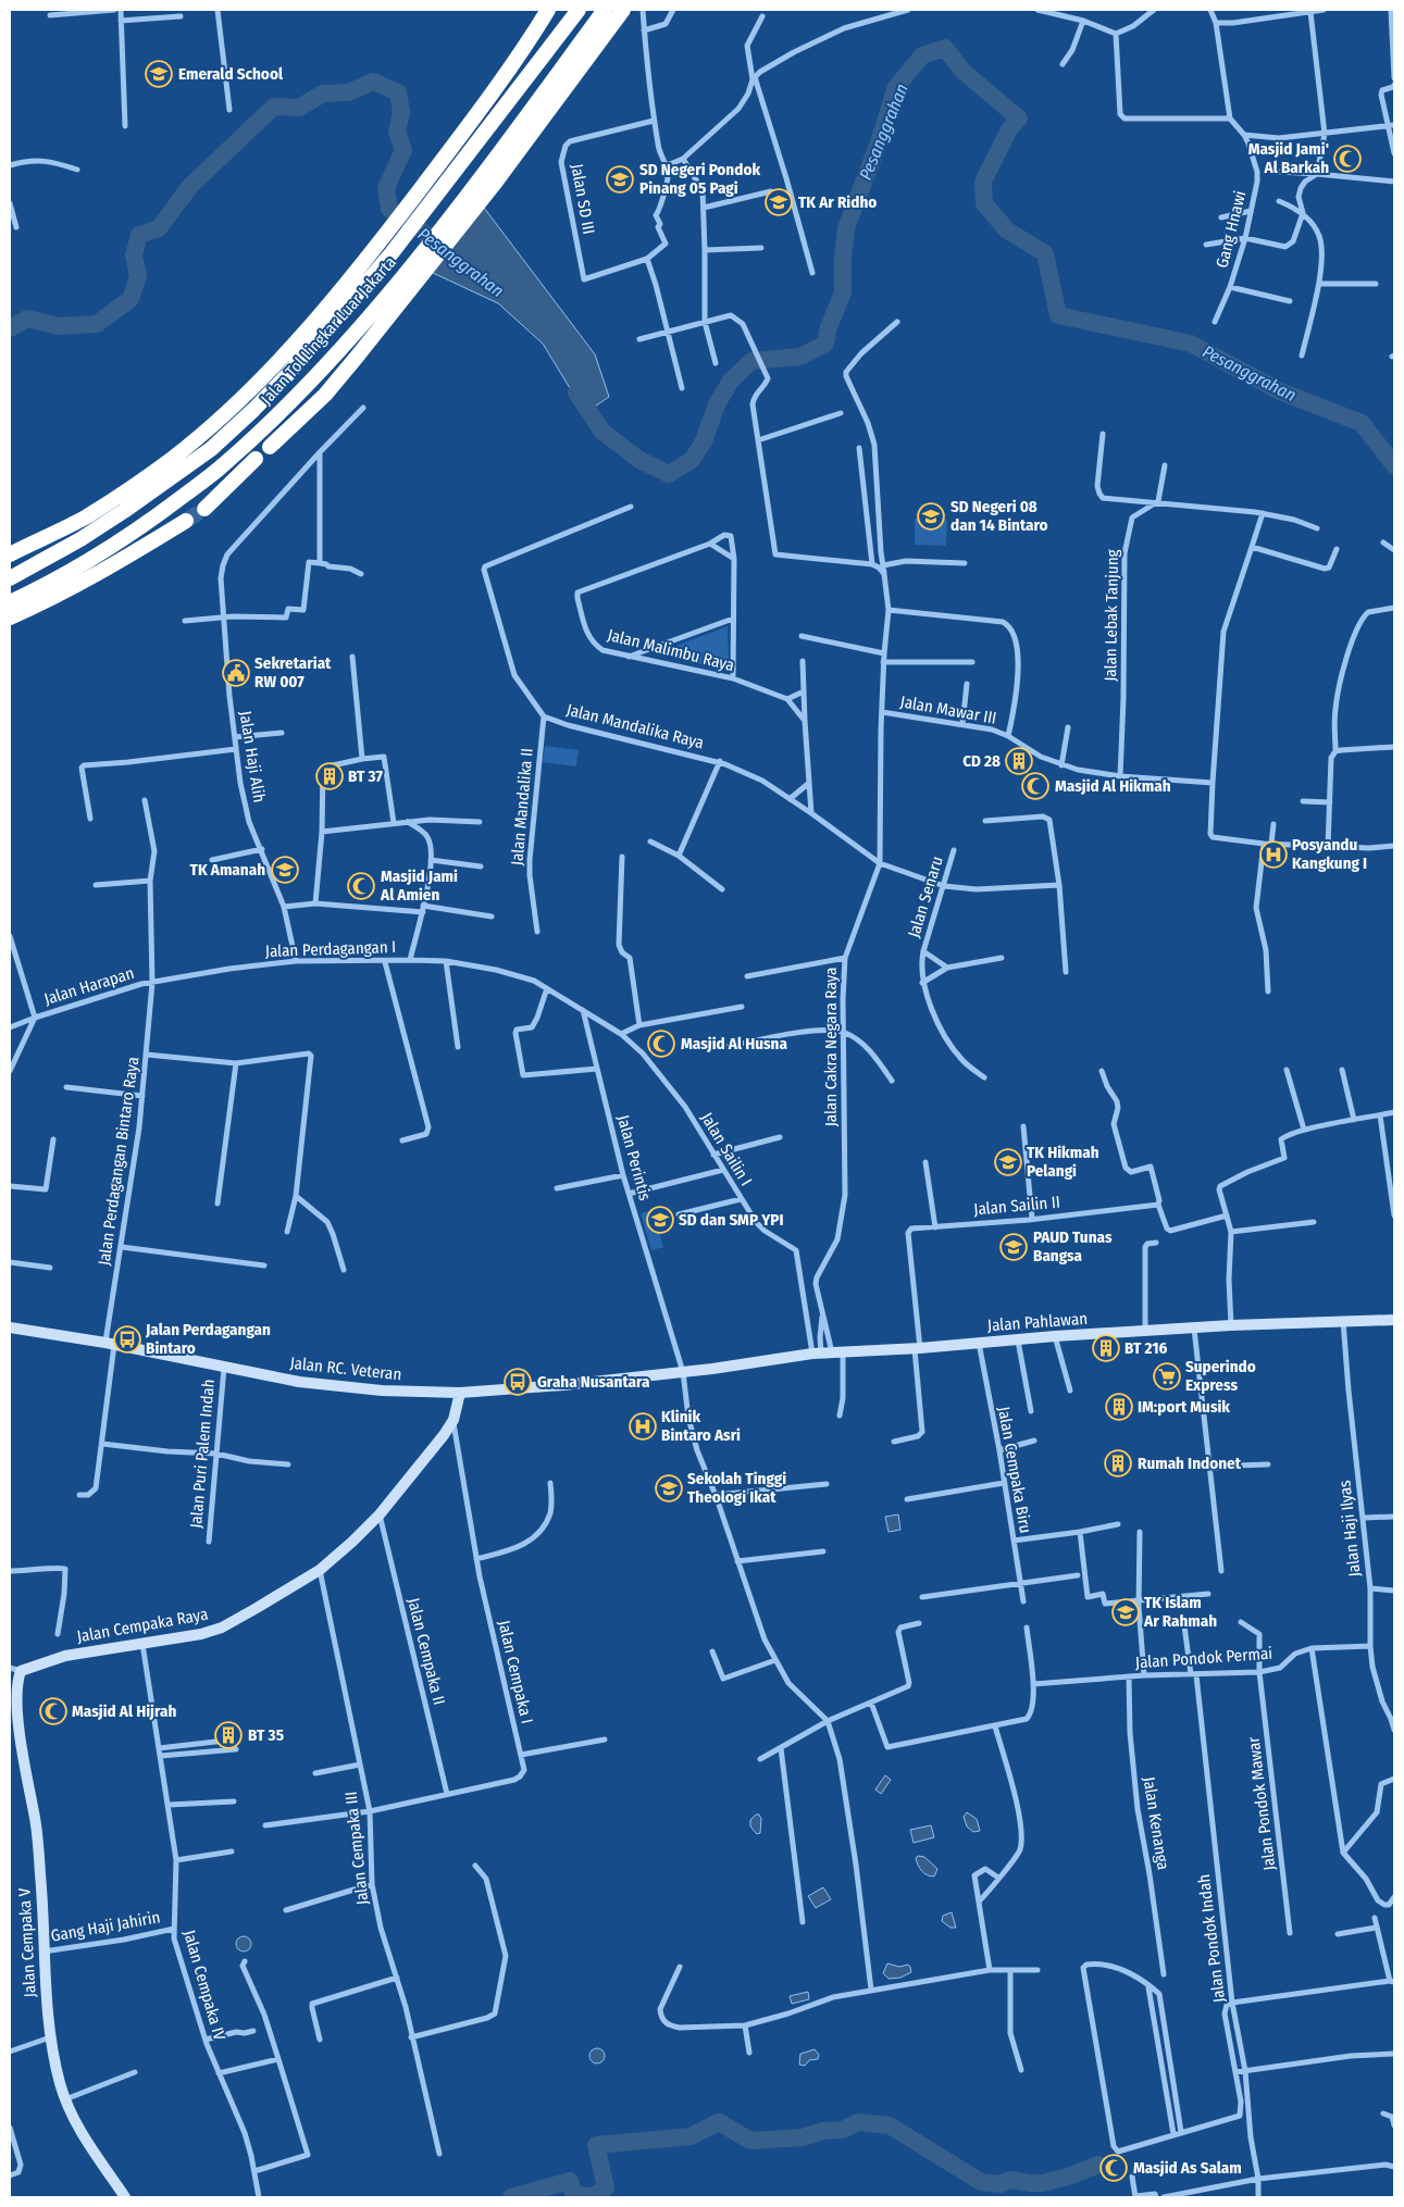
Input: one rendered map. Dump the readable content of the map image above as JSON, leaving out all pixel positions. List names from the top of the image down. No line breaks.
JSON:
{"streets":{"highway":["Jalan Tol Lingkar Luar Jakarta"],"main road":["Jalan Pahlawan","Jalan RC. Veteran","Jalan Cempaka Raya","Jalan Cempaka V"],"street":["Jalan SD III","Gang Hnawi","Jalan Lebak Tanjung","Jalan Malimbu Raya","Jalan Mawar III","Jalan Mandalika Raya","Jalan Haji Alih","Jalan Mandalika II","Jalan Senaru","Jalan Perdagangan I","Jalan Harapan","Jalan Cakra Negara Raya","Jalan Sailin I","Jalan Perintis","Jalan Perdagangan Bintaro Raya","Jalan Sailin II","Jalan Puri Palem Indah","Jalan Cempaka Biru","Jalan Haji Ilyas","Jalan Cempaka II","Jalan Pondok Permai","Jalan Cempaka I","Jalan Pondok Mawar","Jalan Kenanga","Jalan Cempaka III","Gang Haji Jahirin","Jalan Pondok Indah","Jalan Cempaka IV"]},"crossings":[["Jalan Lebak Tanjung","Jalan Mawar III"],["Jalan Mawar III","Jalan Cakra Negara Raya"],["Jalan Mandalika Raya","Jalan Mandalika II"],["Jalan Mandalika Raya","Jalan Senaru"],["Jalan Mandalika Raya","Jalan Cakra Negara Raya"],["Jalan Haji Alih","Jalan Perdagangan I"],["Jalan Perdagangan I","Jalan Harapan"],["Jalan Perdagangan I","Jalan Sailin I"],["Jalan Perdagangan I","Jalan Perintis"],["Jalan Perdagangan I","Jalan Perdagangan Bintaro Raya"],["Jalan Harapan","Jalan Perdagangan Bintaro Raya"],["Jalan Cakra Negara Raya","Jalan Sailin I"],["Jalan Cakra Negara Raya","Jalan Pahlawan"],["Jalan Sailin I","Jalan Perintis"],["Jalan Sailin I","Jalan Pahlawan"],["Jalan Perintis","Jalan Pahlawan"],["Jalan Perintis","Jalan RC. Veteran"],["Jalan Perdagangan Bintaro Raya","Jalan RC. Veteran"],["Jalan Sailin II","Jalan Pahlawan"],["Jalan Pahlawan","Jalan RC. Veteran"],["Jalan Pahlawan","Jalan Cempaka Biru"],["Jalan Pahlawan","Jalan Haji Ilyas"],["Jalan RC. Veteran","Jalan Puri Palem Indah"],["Jalan RC. Veteran","Jalan Cempaka Raya"],["Jalan Haji Ilyas","Jalan Pondok Permai"],["Jalan Cempaka Raya","Jalan Cempaka II"],["Jalan Cempaka Raya","Jalan Cempaka I"],["Jalan Cempaka Raya","Jalan Cempaka III"],["Jalan Cempaka Raya","Jalan Cempaka V"],["Jalan Cempaka Raya","Jalan Cempaka IV"],["Jalan Cempaka II","Jalan Cempaka I"],["Jalan Pondok Permai","Jalan Pondok Mawar"],["Jalan Pondok Permai","Jalan Kenanga"],["Jalan Pondok Permai","Jalan Pondok Indah"],["Jalan Cempaka I","Jalan Cempaka III"],["Gang Haji Jahirin","Jalan Cempaka V"],["Gang Haji Jahirin","Jalan Cempaka IV"]],"water":["Pesanggrahan"],"places":{"school or university":["Emerald School","SD Negeri Pondok Pinang 05 Pagi","TK Ar Ridho","SD Negeri 08 dan 14 Bintaro","TK Amanah","TK Hikmah Pelangi","SD dan SMP YPI","PAUD Tunas Bangsa","Sekolah Tinggi Theologi Ikat","TK Islam Ar Rahmah"],"mosque":["Masjid Jami' Al Barkah","Masjid Al Hikmah","Masjid Jami Al Amien","Masjid Al Husna","Masjid Al Hijrah","Masjid As Salam"],"public building":["Sekretariat RW 007"],"building":["CD 28","BT 37","BT 216","IM:port Musik","Rumah Indonet","BT 35"],"hospital":["Posyandu Kangkung I","Klinik Bintaro Asri"],"bus stop":["Jalan Perdagangan Bintaro","Graha Nusantara"],"supermarket":["Superindo Express"]}}
